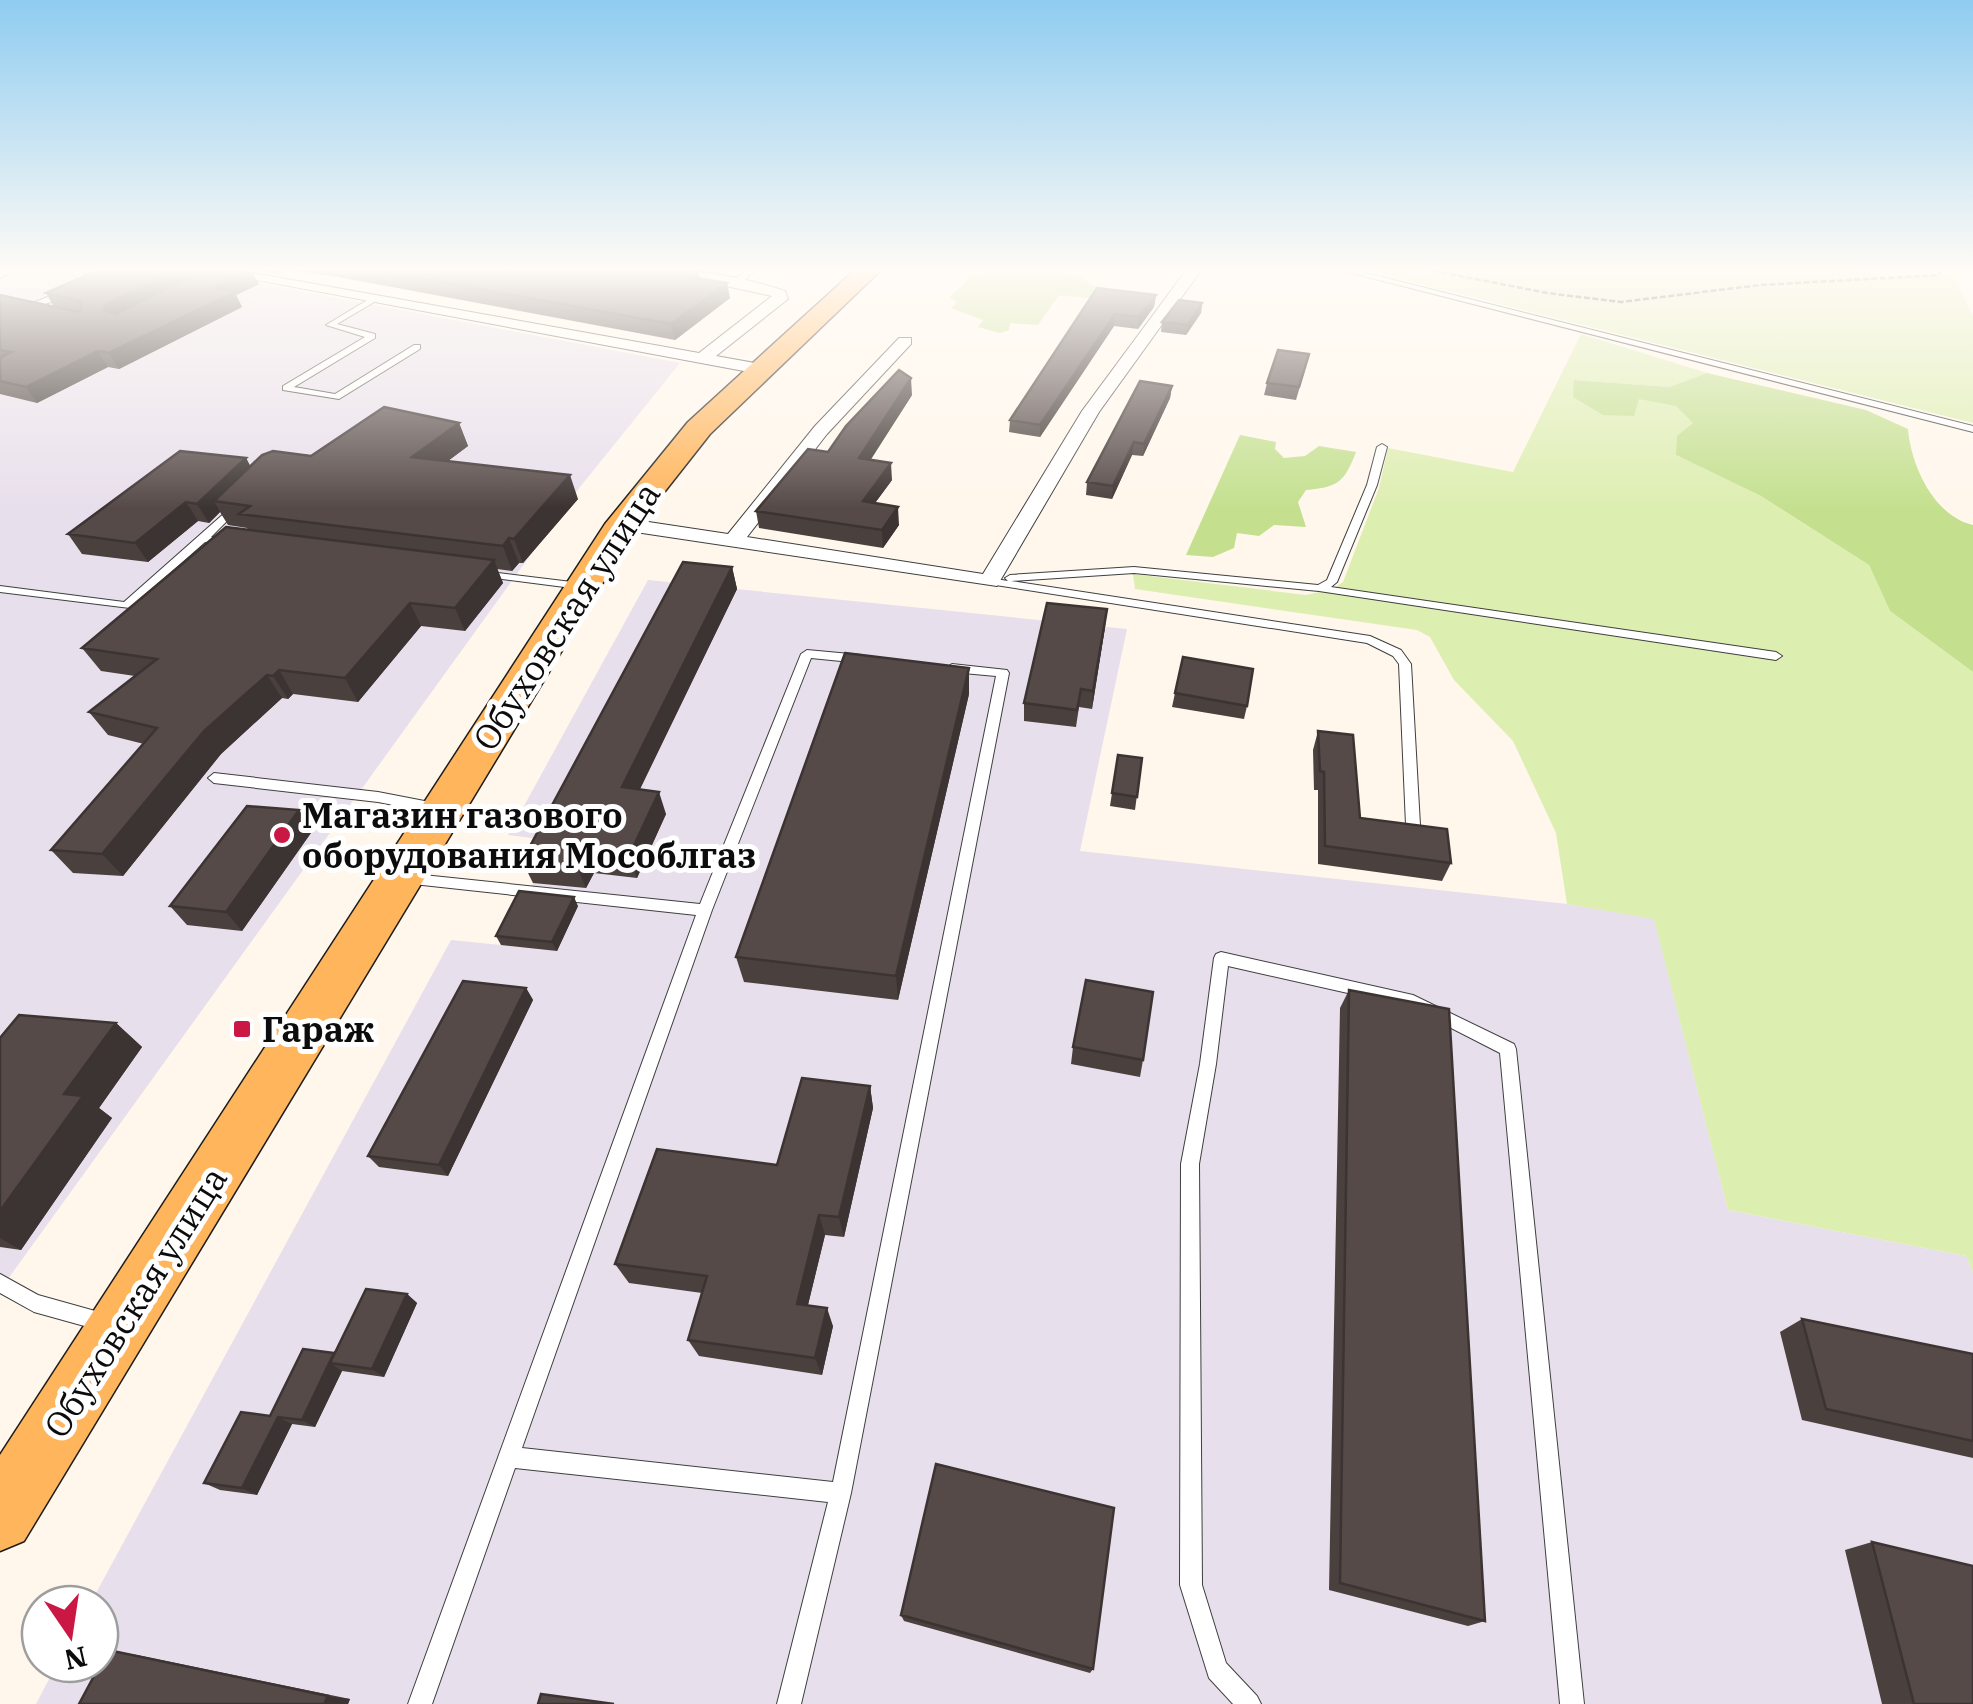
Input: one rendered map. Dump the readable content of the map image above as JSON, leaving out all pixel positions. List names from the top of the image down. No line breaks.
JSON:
{"streets":{"main road":["Обуховская улица"]},"places":{"other":["Магазин газового оборудования Мособлгаз"],"transit":["Гараж"]},"north":"bottom"}
